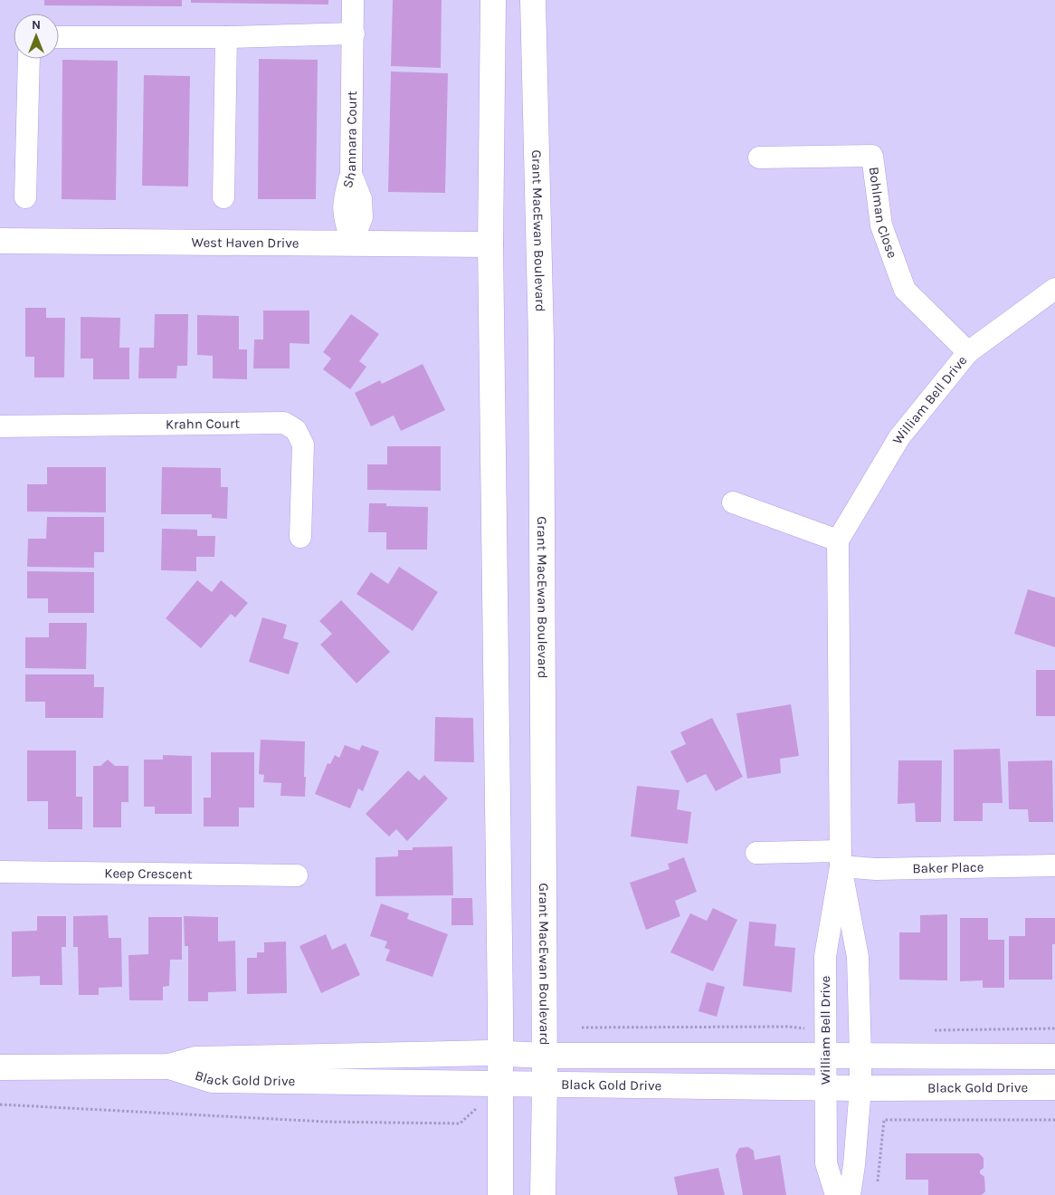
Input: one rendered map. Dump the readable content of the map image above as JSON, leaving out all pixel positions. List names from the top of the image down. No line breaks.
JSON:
{"streets":{"main road":["Grant MacEwan Boulevard","West Haven Drive","Black Gold Drive"],"street":["Shannara Court","Bohlman Close","William Bell Drive","Krahn Court","Baker Place","Keep Crescent"]},"crossings":[["Shannara Court","West Haven Drive"],["Bohlman Close","William Bell Drive"],["Grant MacEwan Boulevard","Black Gold Drive"],["William Bell Drive","Baker Place"],["William Bell Drive","Black Gold Drive"]],"north":"top"}
